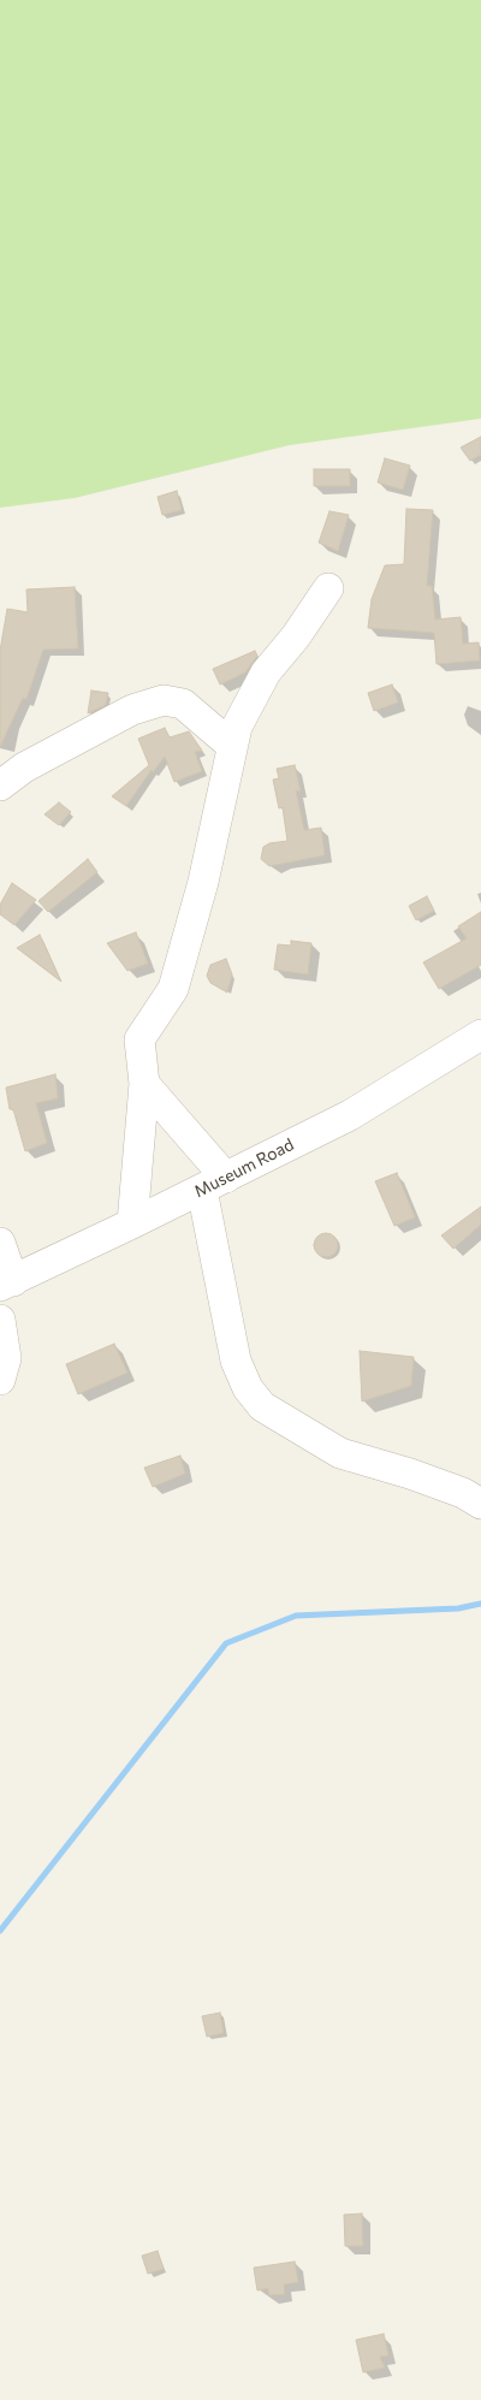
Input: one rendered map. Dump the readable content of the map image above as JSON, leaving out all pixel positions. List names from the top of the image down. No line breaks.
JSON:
{"streets":{"street":["Museum Road"]}}
